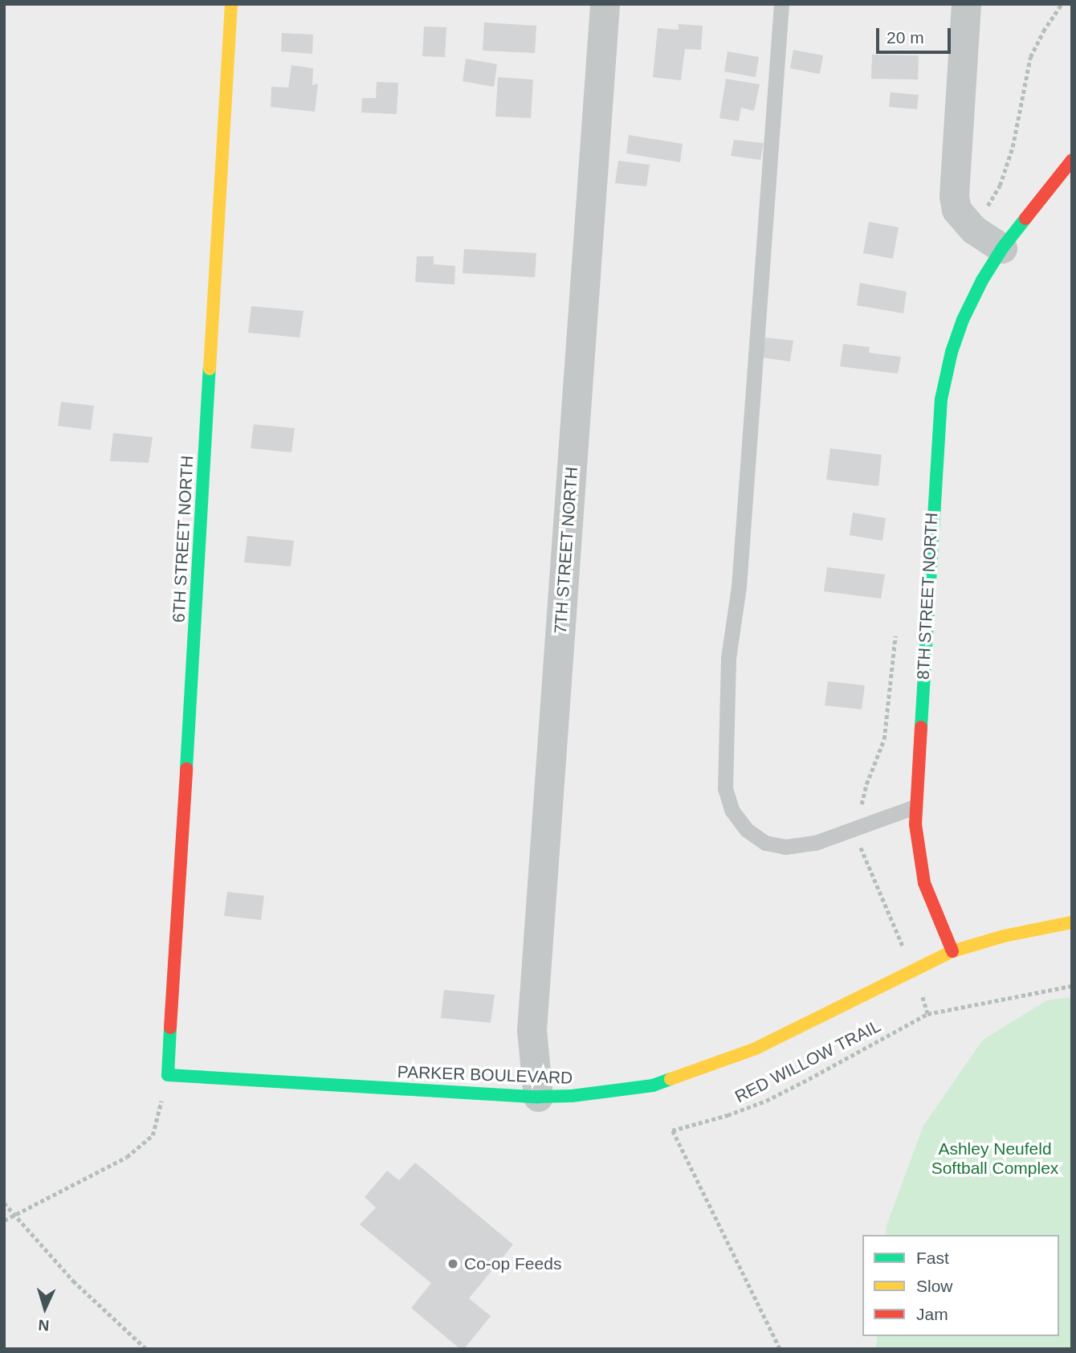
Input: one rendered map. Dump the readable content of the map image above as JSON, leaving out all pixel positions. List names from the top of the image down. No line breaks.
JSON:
{"streets":{"street":["6TH STREET NORTH","7TH STREET NORTH","8TH STREET NORTH","PARKER BOULEVARD"],"path":["RED WILLOW TRAIL"]},"crossings":[["6TH STREET NORTH","PARKER BOULEVARD"],["7TH STREET NORTH","PARKER BOULEVARD"],["8TH STREET NORTH","PARKER BOULEVARD"]],"parks":["Ashley Neufeld Softball Complex"],"places":["Co-op Feeds"],"legend":["Fast","Slow","Jam"],"scale_bar":"20 m","north":"bottom"}
